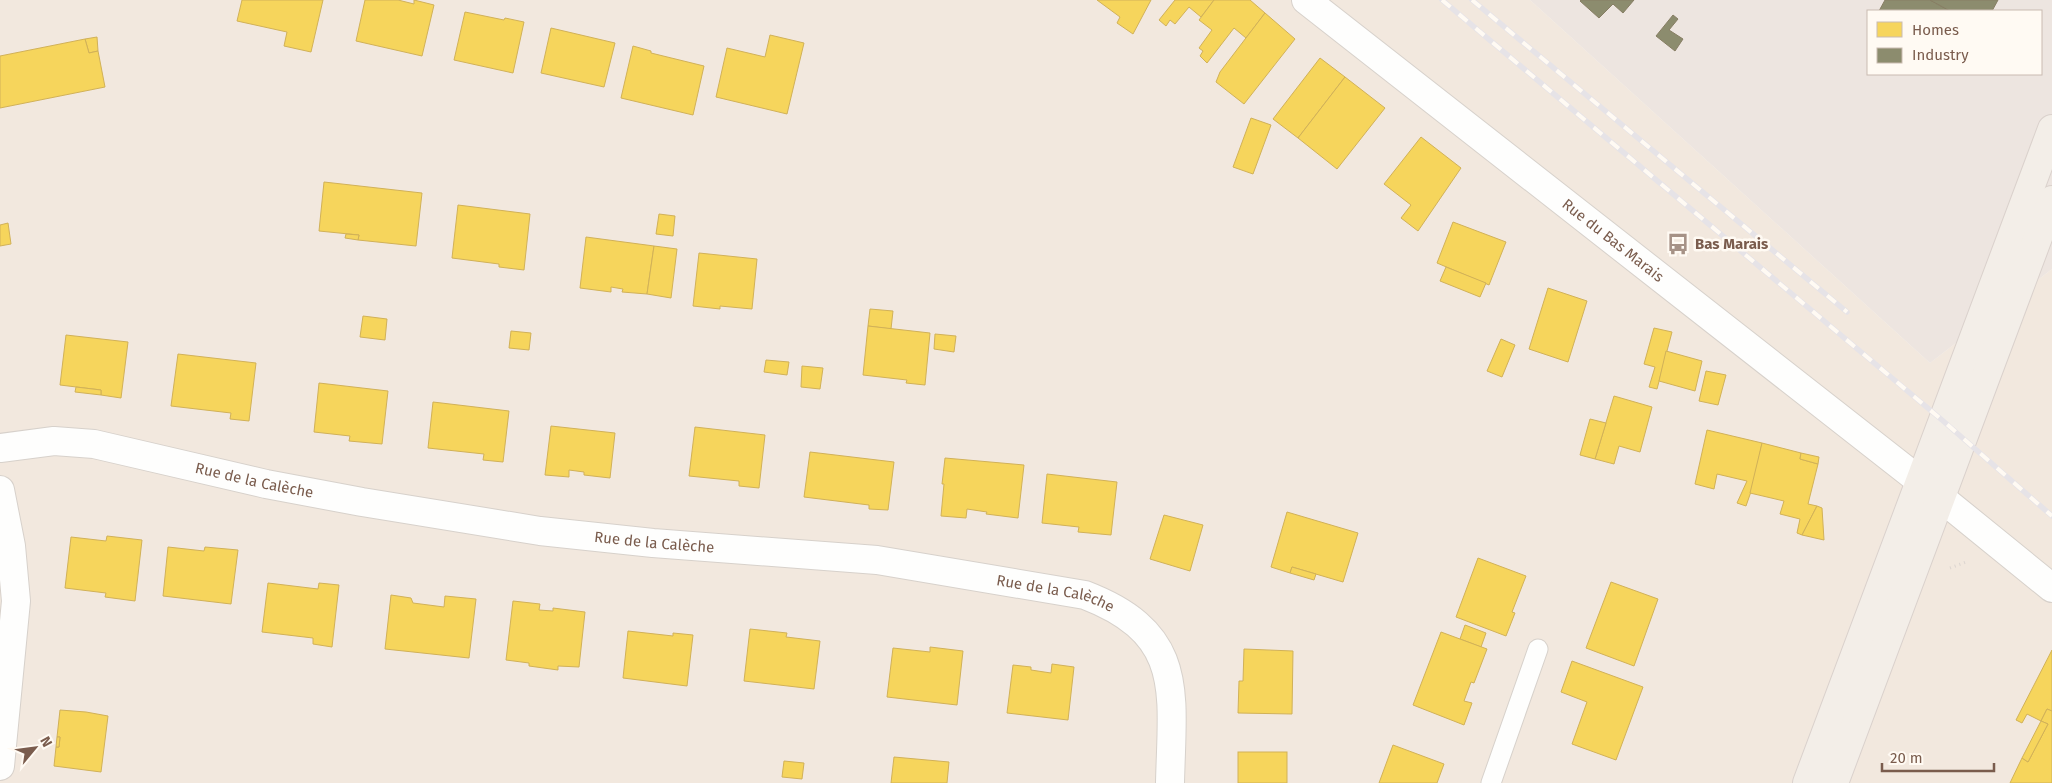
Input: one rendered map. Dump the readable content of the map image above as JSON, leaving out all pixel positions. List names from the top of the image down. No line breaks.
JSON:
{"streets":{"street":["Rue du Bas Marais","Rue de la Calèche"]},"places":{"bus stop":["Bas Marais"]},"legend":["Homes","Industry"],"scale_bar":"20 m","north":"top right"}
